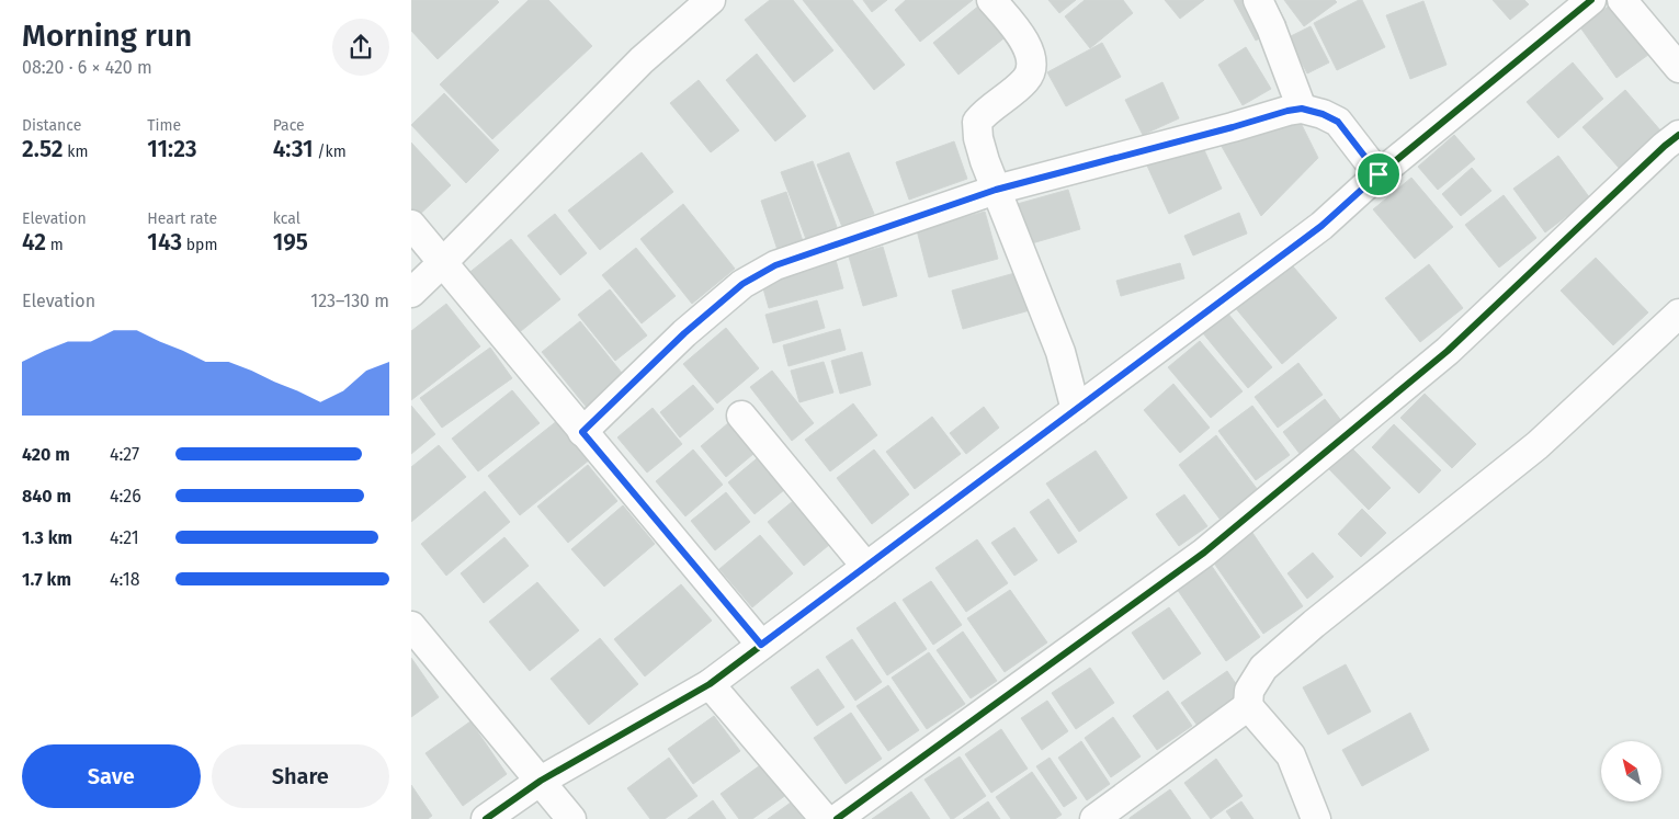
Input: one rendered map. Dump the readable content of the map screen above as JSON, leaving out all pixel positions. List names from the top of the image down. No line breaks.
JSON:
{"north":"top left","page":{"heading":["Morning run","08:20 · 6 × 420 m"],"stats":[["Distance","2.52 km"],["Time","11:23"],["Pace","4:31 /km"],["Elevation","42 m"],["Heart rate","143 bpm"],["kcal","195"]],"chart":["Elevation","123–130 m"],"list":[{"name":"420 m","note":"4:27"},{"name":"840 m","note":"4:26"},{"name":"1.3 km","note":"4:21"},{"name":"1.7 km","note":"4:18"}],"buttons":["Save","Share"]}}
